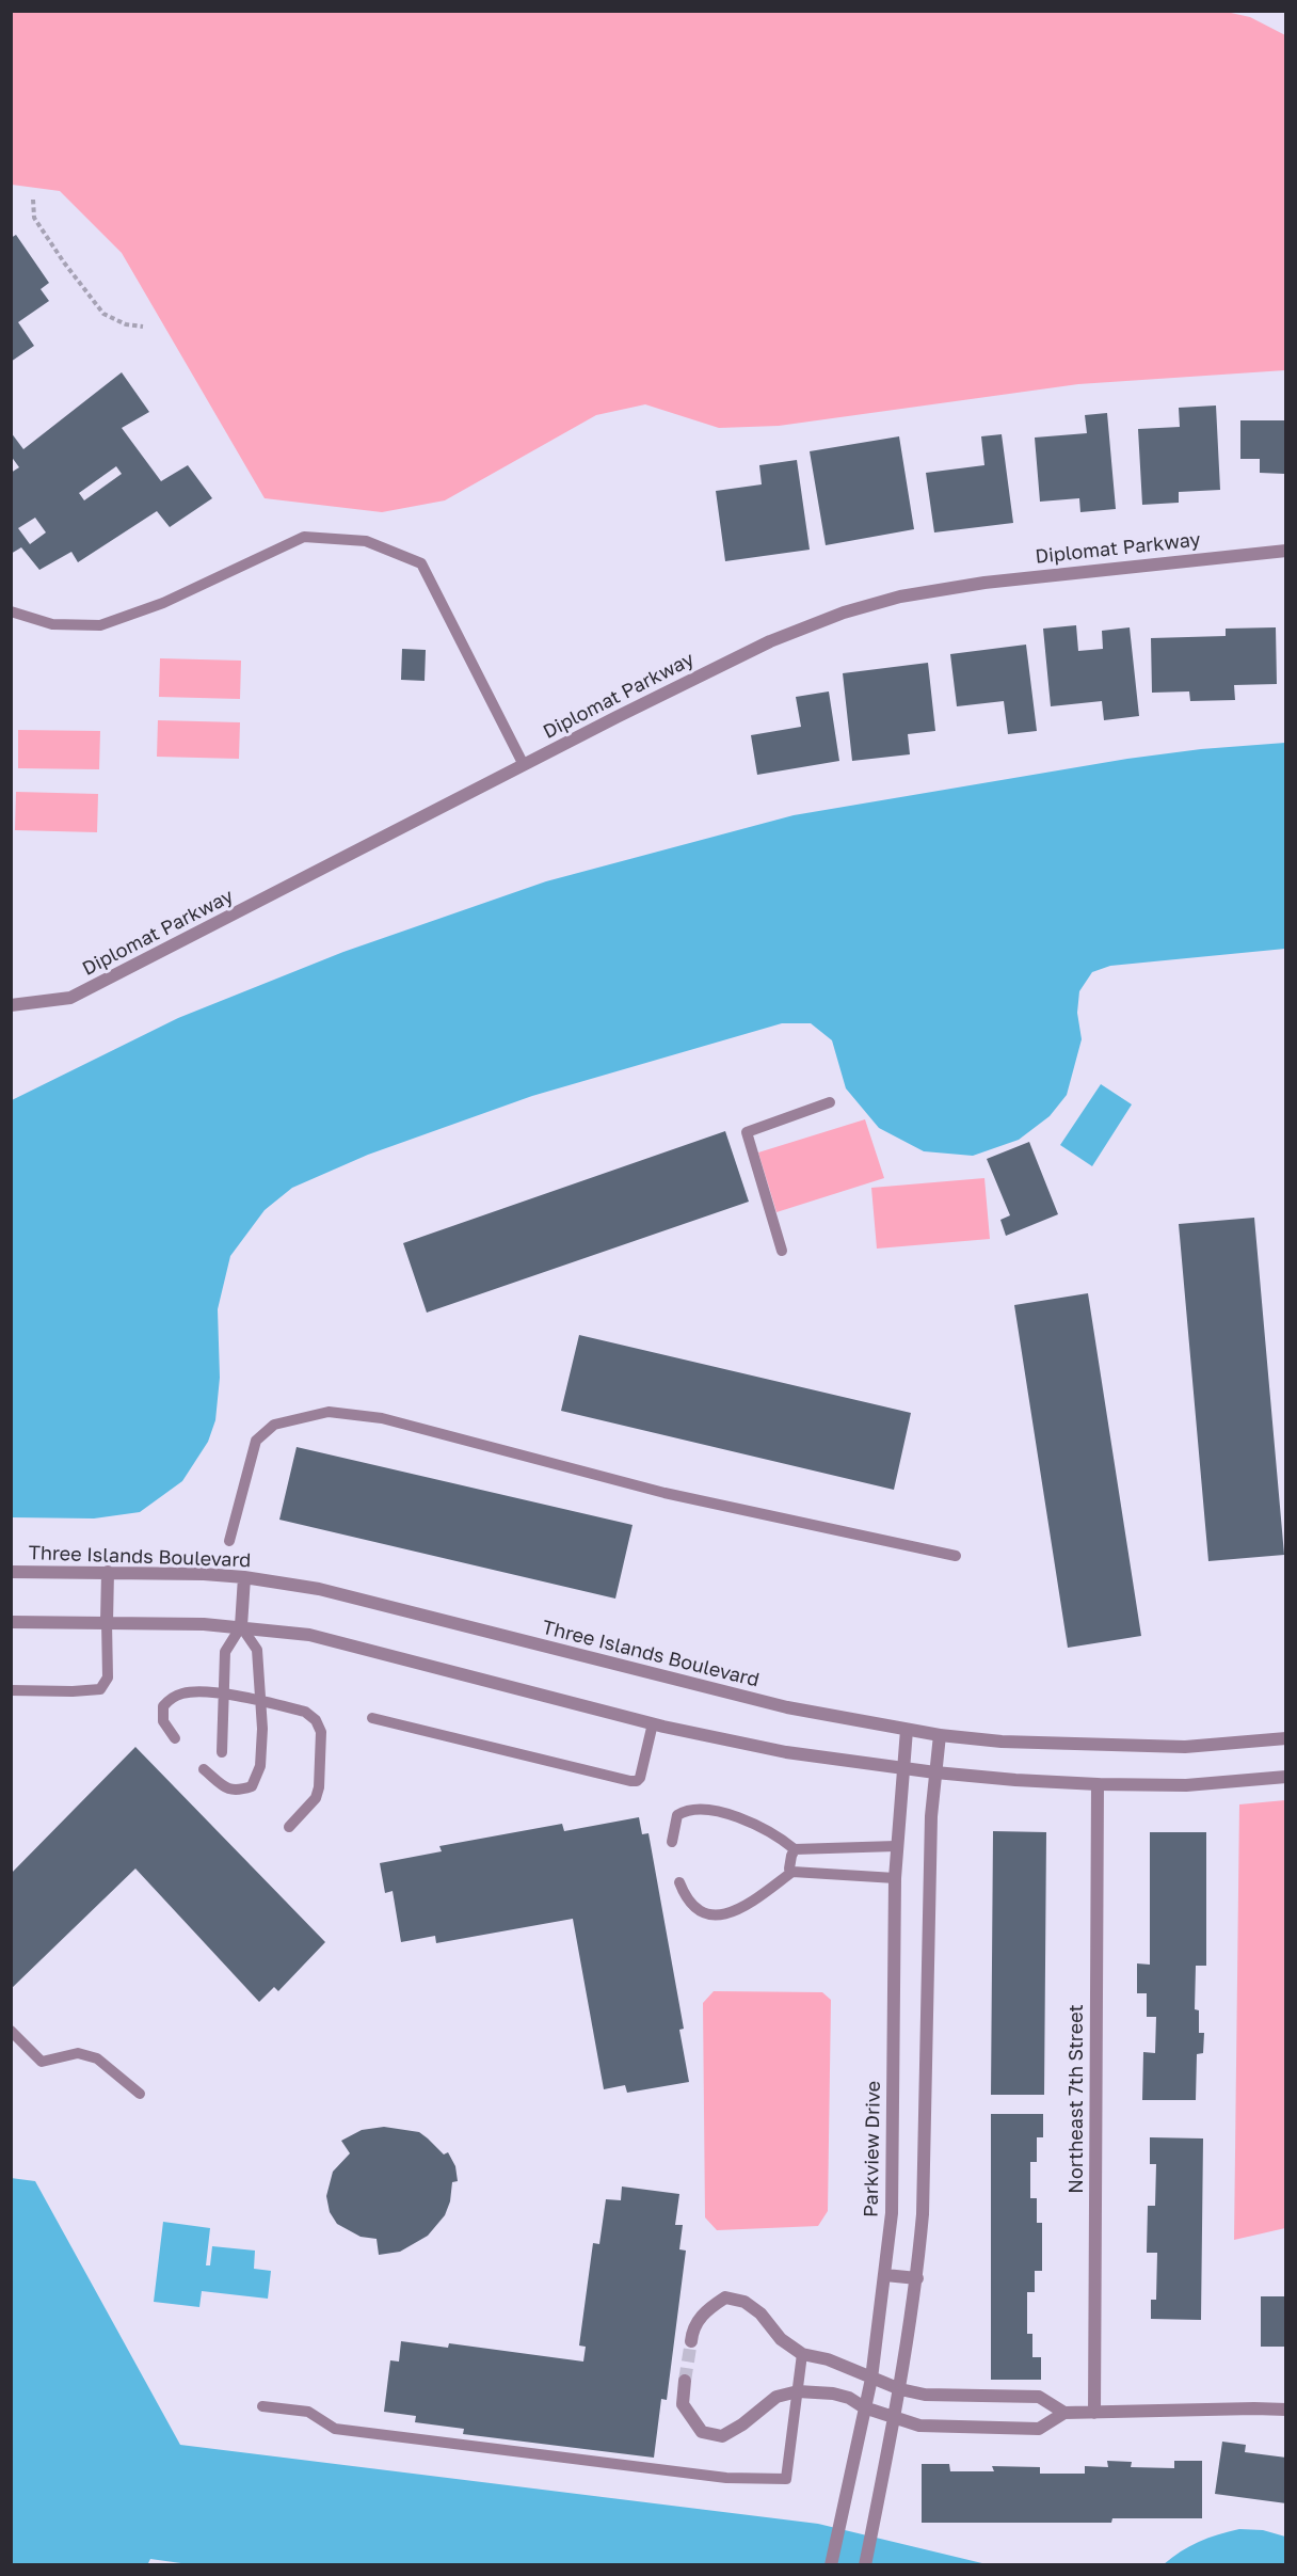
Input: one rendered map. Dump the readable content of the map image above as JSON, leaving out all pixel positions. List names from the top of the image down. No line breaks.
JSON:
{"streets":{"street":["Diplomat Parkway","Three Islands Boulevard","Northeast 7th Street","Parkview Drive"]},"crossings":[["Three Islands Boulevard","Parkview Drive"]]}
